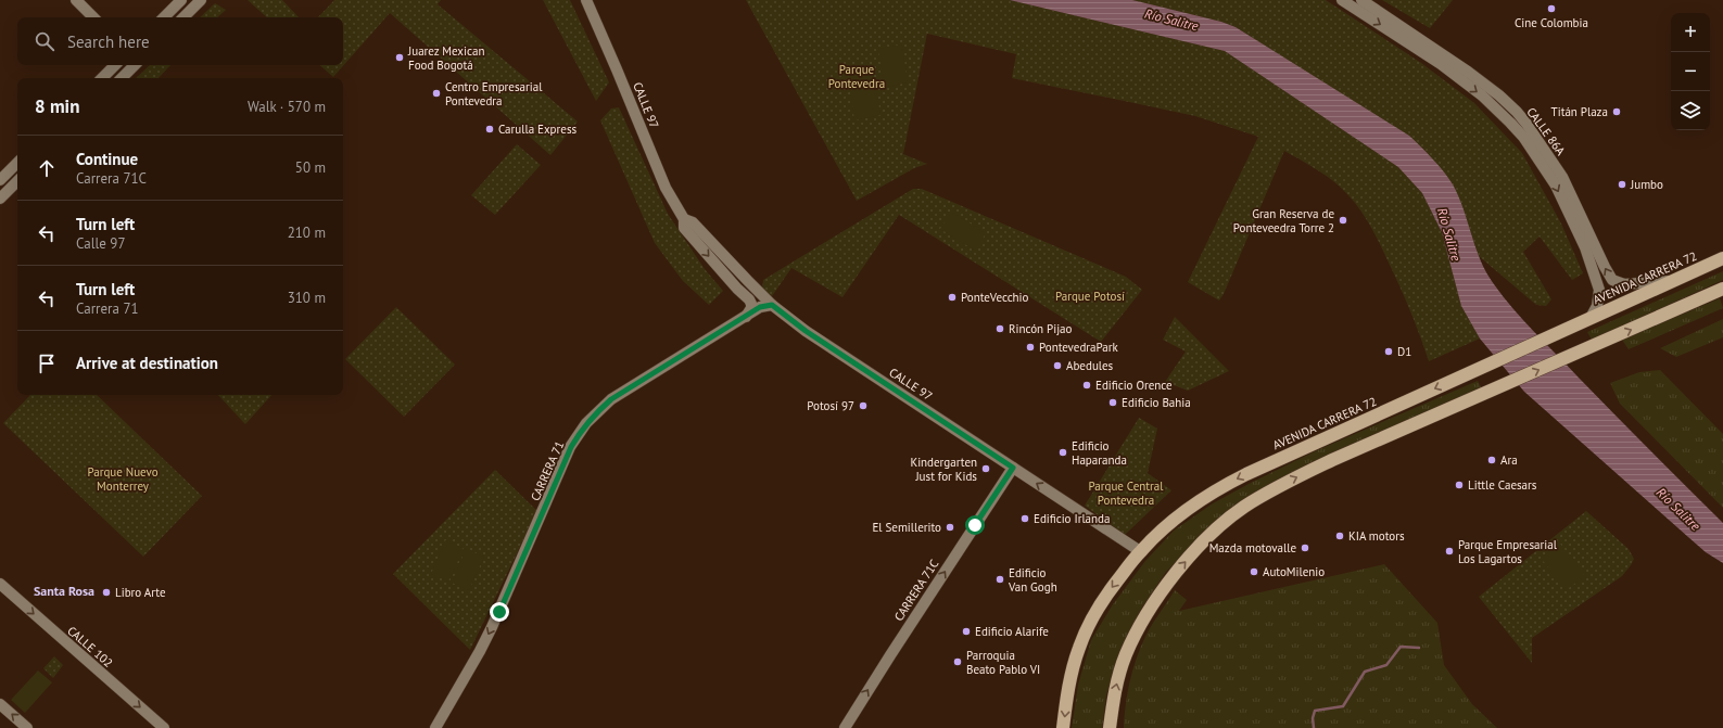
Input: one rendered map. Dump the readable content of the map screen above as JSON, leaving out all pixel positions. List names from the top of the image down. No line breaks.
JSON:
{"streets":{"highway":["AVENIDA CARRERA 72"],"street":["CALLE 97","CALLE 86A","CARRERA 71","CARRERA 71C","CALLE 102"]},"crossings":[["CALLE 97","AVENIDA CARRERA 72"],["CALLE 97","CARRERA 71"],["CALLE 97","CARRERA 71C"],["CALLE 86A","AVENIDA CARRERA 72"]],"one_way":["CARRERA 71","CARRERA 71C","CALLE 102"],"districts":["Santa Rosa"],"water":["Río Salitre"],"parks":["Parque Pontevedra","Parque Potosí","Parque Nuevo Monterrey","Parque Central Pontevedra"],"places":["Cine Colombia","Juarez Mexican Food Bogotá","Centro Empresarial Pontevedra","Titán Plaza","Carulla Express","Jumbo","Gran Reserva de Ponteveedra Torre 2","PonteVecchio","Rincón Pijao","PontevedraPark","D1","Abedules","Edificio Orence","Edificio Bahia","Potosí 97","Edificio Haparanda","Ara","Kindergarten Just for Kids","Little Caesars","Edificio Irlanda","El Semillerito","KIA motors","Mazda motovalle","Parque Empresarial Los Lagartos","AutoMilenio","Edificio Van Gogh","Libro Arte","Edificio Alarife","Parroquia Beato Pablo VI"],"page":{"map_buttons":["+","−"],"search":"Search here","heading":["8 min","Walk · 570 m"],"list":[["Continue","Carrera 71C","50 m"],["Turn left","Calle 97","210 m"],["Turn left","Carrera 71","310 m"],"Arrive at destination"]}}
